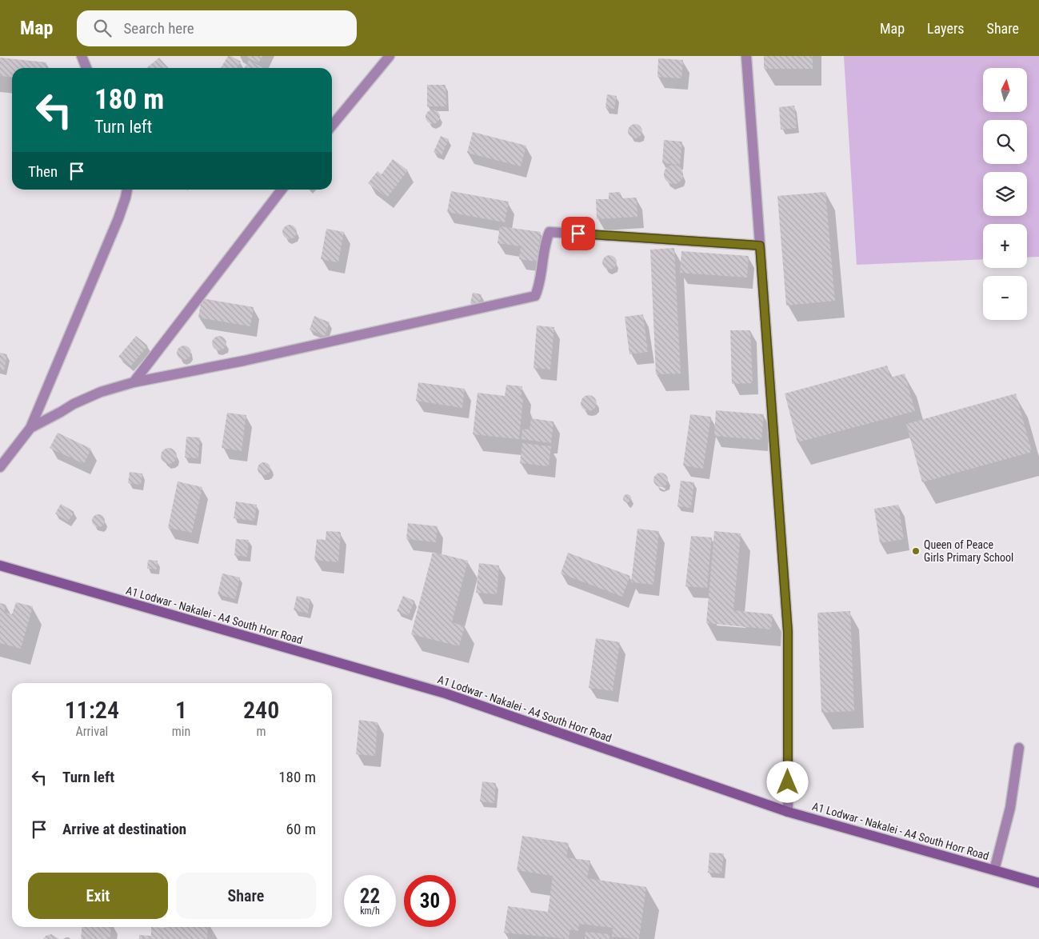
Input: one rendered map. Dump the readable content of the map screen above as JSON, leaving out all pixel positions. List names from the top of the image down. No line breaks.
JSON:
{"streets":{"main road":["A1 Lodwar - Nakalei - A4 South Horr Road"]},"places":["Queen of Peace Girls Primary School"],"north":"top","page":{"header":"Map","search":"Search here","nav":["Map","Layers","Share"],"map_buttons":["+","−"],"turn":["180 m","Turn left"],"then":"Then","eta":["11:24","Arrival","1","min","240","m"],"list":[{"name":"Turn left","value":"180 m"},{"name":"Arrive at destination","value":"60 m"}],"buttons":["Exit","Share"],"speed":"22 km/h","limit":"30"}}
